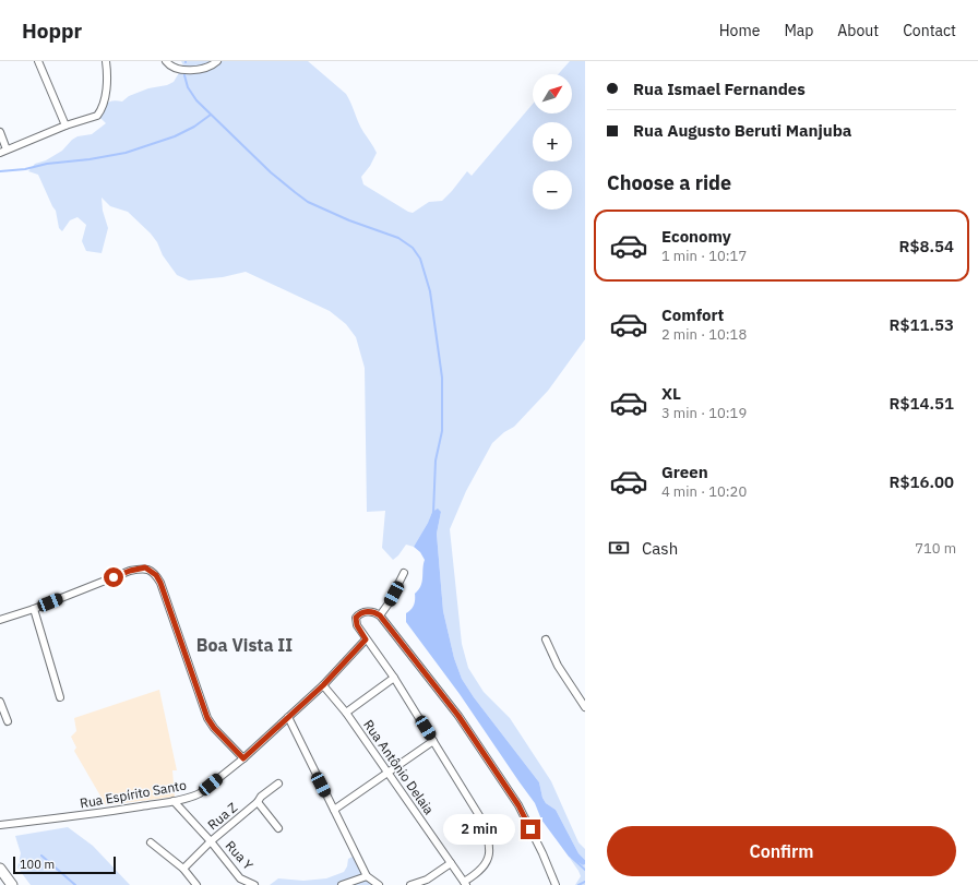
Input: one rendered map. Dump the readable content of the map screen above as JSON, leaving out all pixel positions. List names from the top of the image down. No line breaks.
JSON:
{"streets":{"street":["Rua Antônio Delaia","Rua Espírito Santo","Rua Z","Rua Y"]},"crossings":[["Rua Antônio Delaia","Rua Espírito Santo"],["Rua Espírito Santo","Rua Y"],["Rua Z","Rua Y"]],"districts":["Boa Vista II"],"scale_bar":"100 m","north":"top right","page":{"header":"Hoppr","nav":["Home","Map","About","Contact"],"banner":["Rua Ismael Fernandes","Rua Augusto Beruti Manjuba"],"map_buttons":["+","−"],"heading":"Choose a ride","list":[{"name":"Economy","note":"1 min · 10:17","value":"R$8.54"},{"name":"Comfort","note":"2 min · 10:18","value":"R$11.53"},{"name":"XL","note":"3 min · 10:19","value":"R$14.51"},{"name":"Green","note":"4 min · 10:20","value":"R$16.00"}],"pay":["Cash","710 m"],"bubble":"2 min","buttons":"Confirm","scale":"100 m"}}
